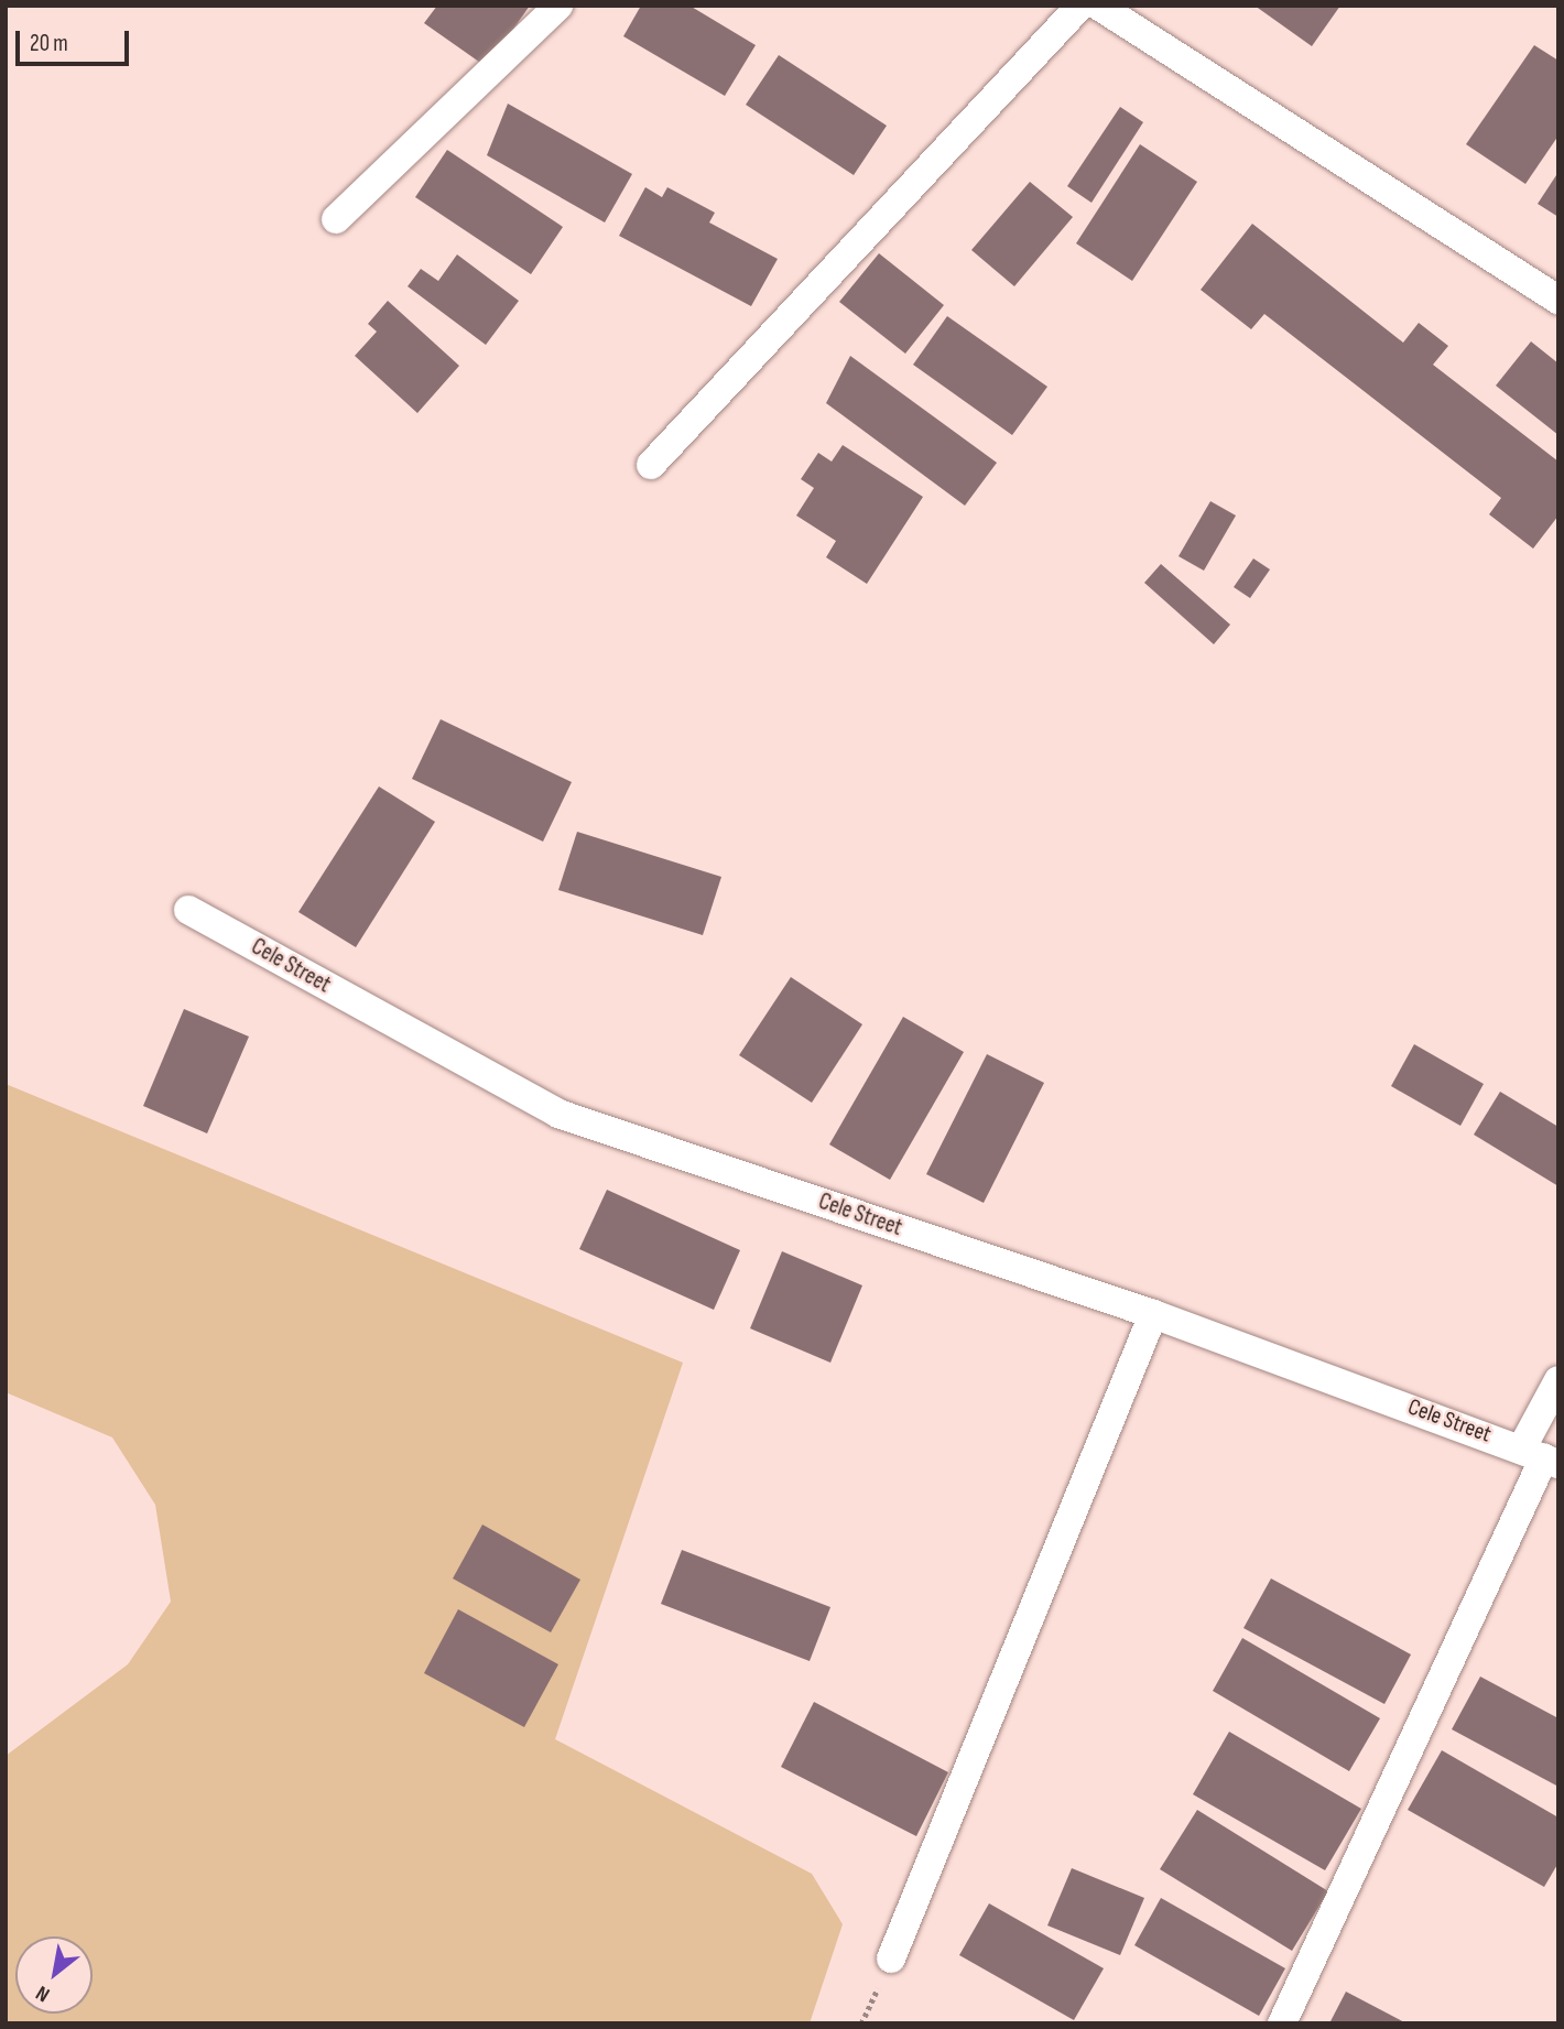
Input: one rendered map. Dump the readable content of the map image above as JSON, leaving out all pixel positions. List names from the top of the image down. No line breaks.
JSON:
{"streets":{"street":["Cele Street"]},"scale_bar":"20 m","north":"bottom left"}
